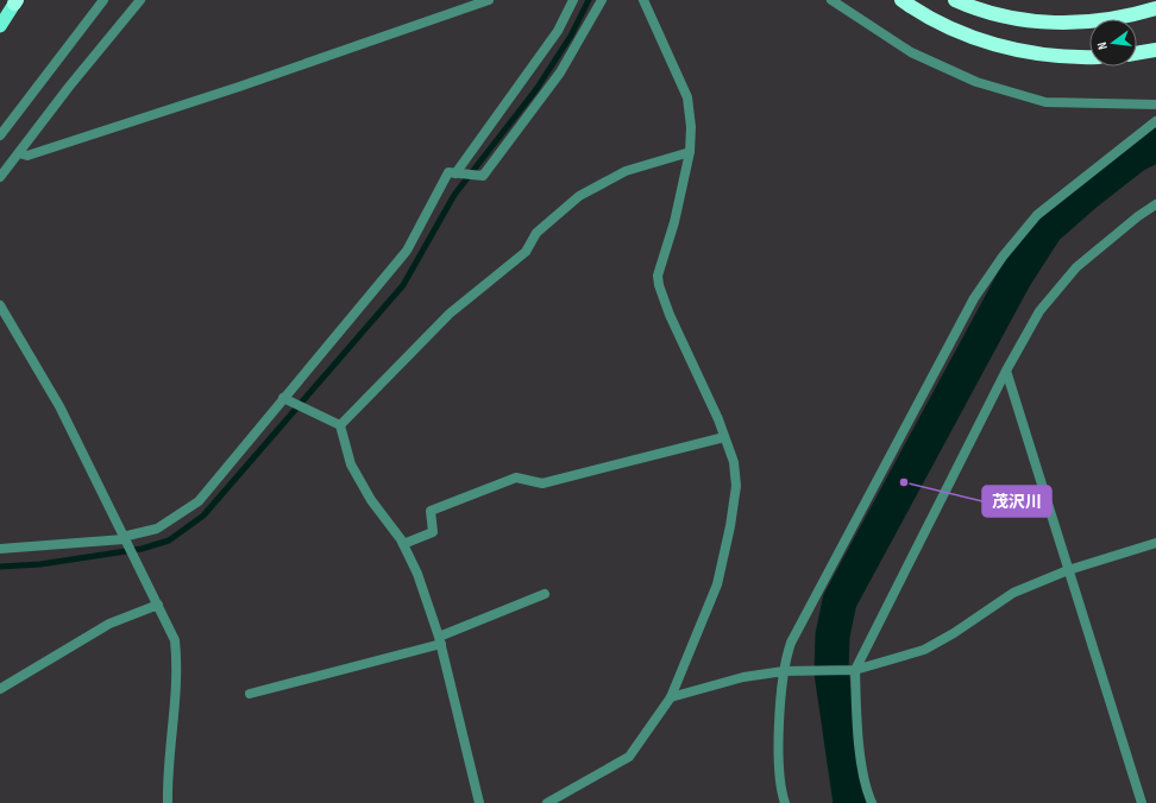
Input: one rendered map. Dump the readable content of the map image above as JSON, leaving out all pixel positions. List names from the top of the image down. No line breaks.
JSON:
{"places":["茂沢川"],"north":"left"}
